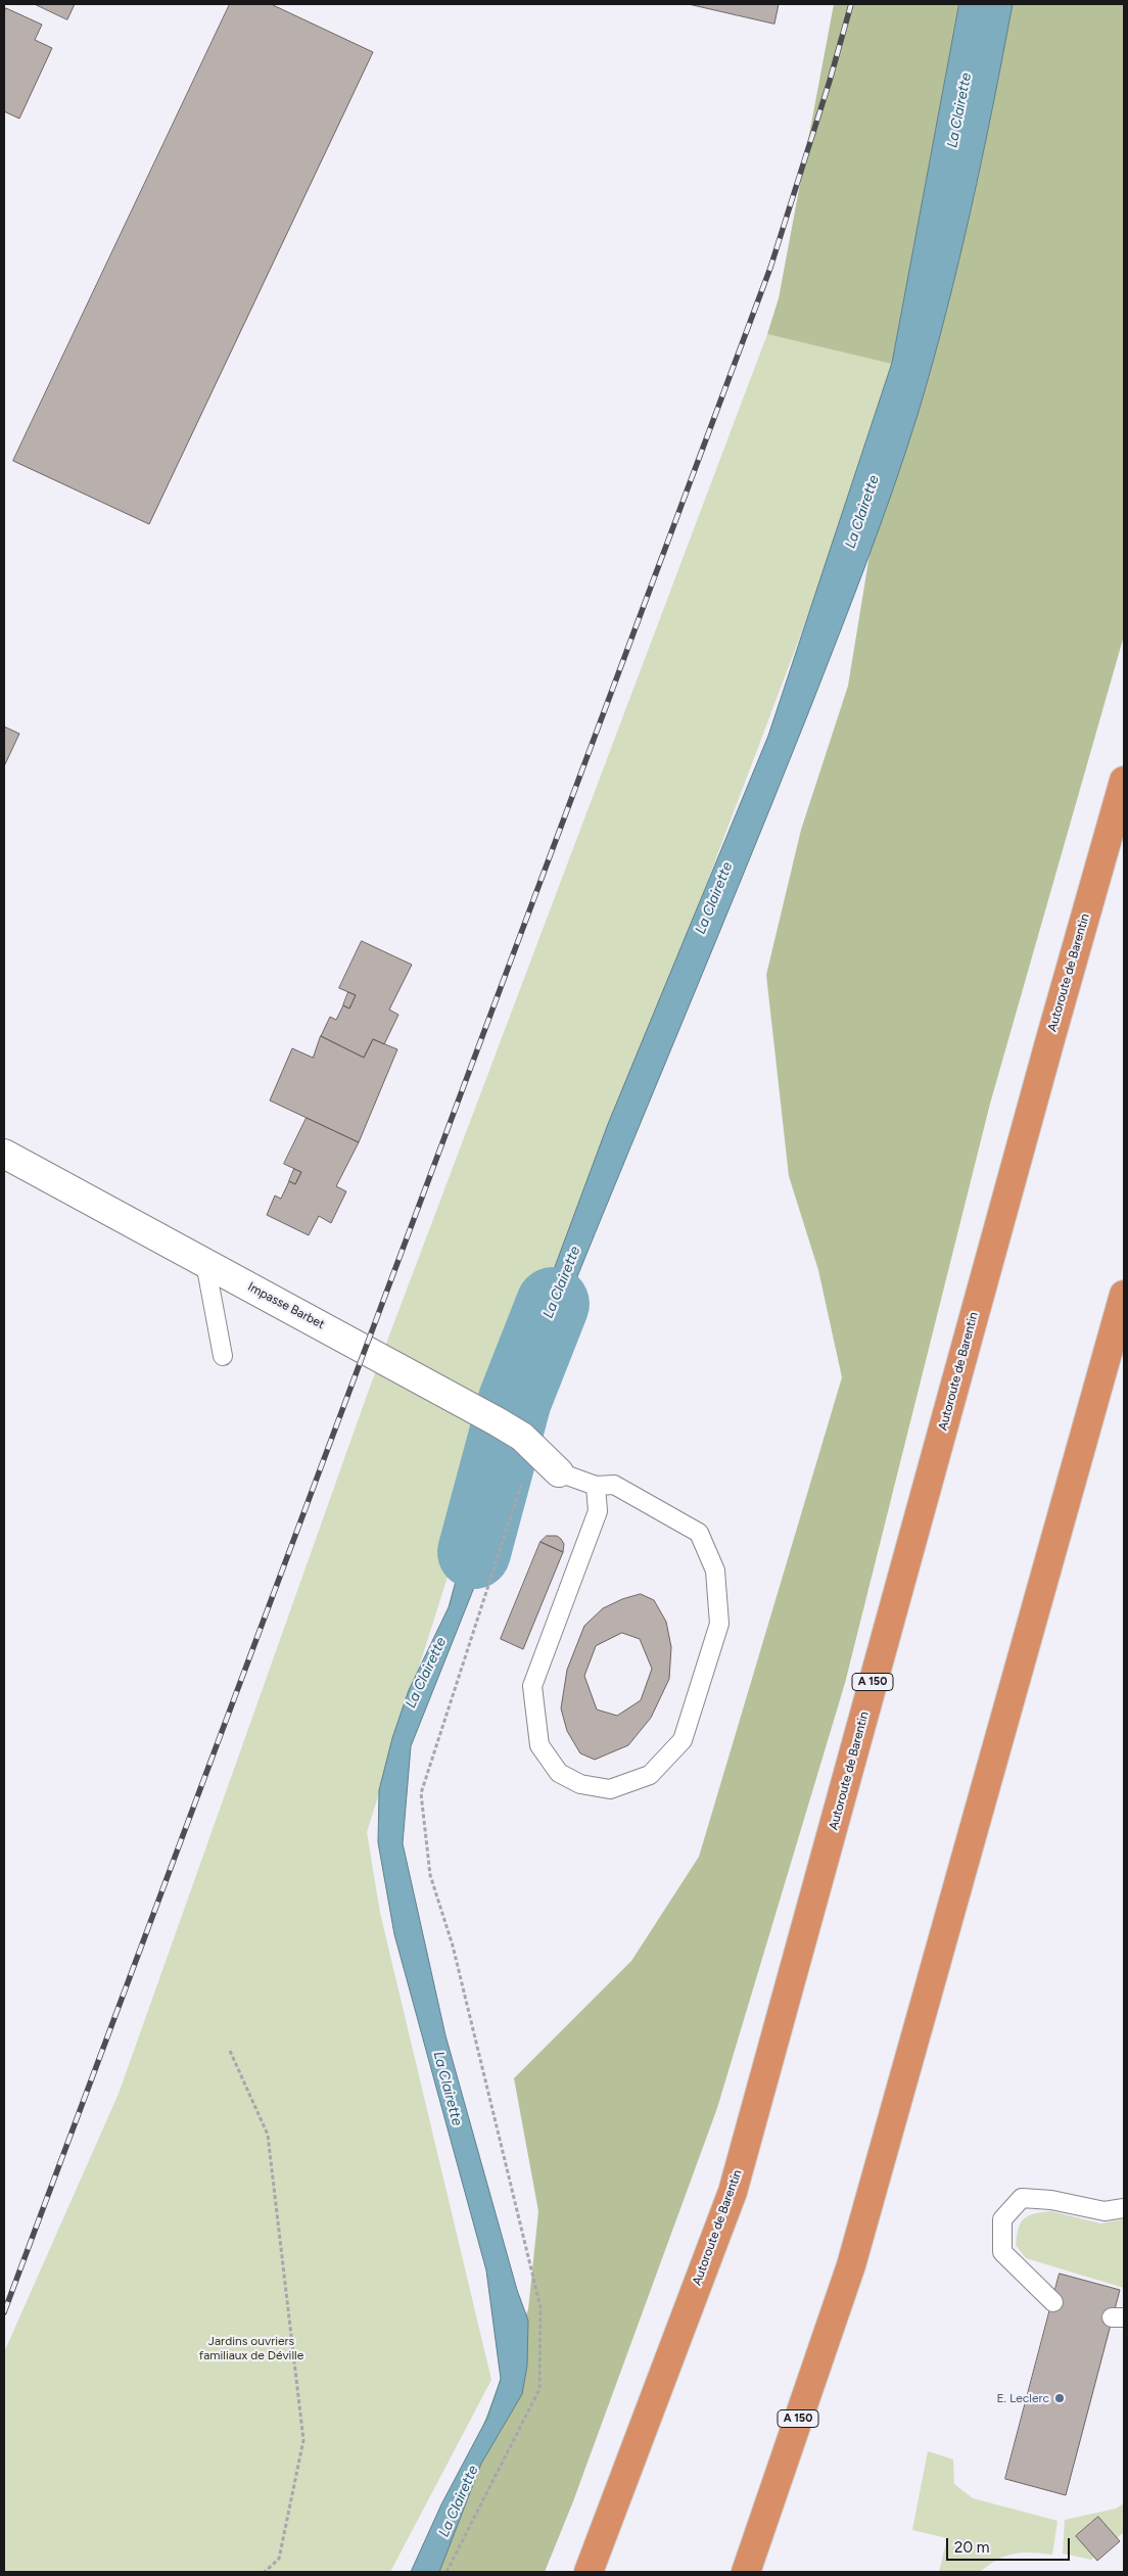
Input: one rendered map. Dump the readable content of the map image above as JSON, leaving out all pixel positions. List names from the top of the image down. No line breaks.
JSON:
{"streets":{"highway":["Autoroute de Barentin","A 150"],"street":["Impasse Barbet"]},"water":["La Clairette"],"parks":["Jardins ouvriers familiaux de Déville"],"places":["E. Leclerc"],"scale_bar":"20 m"}
